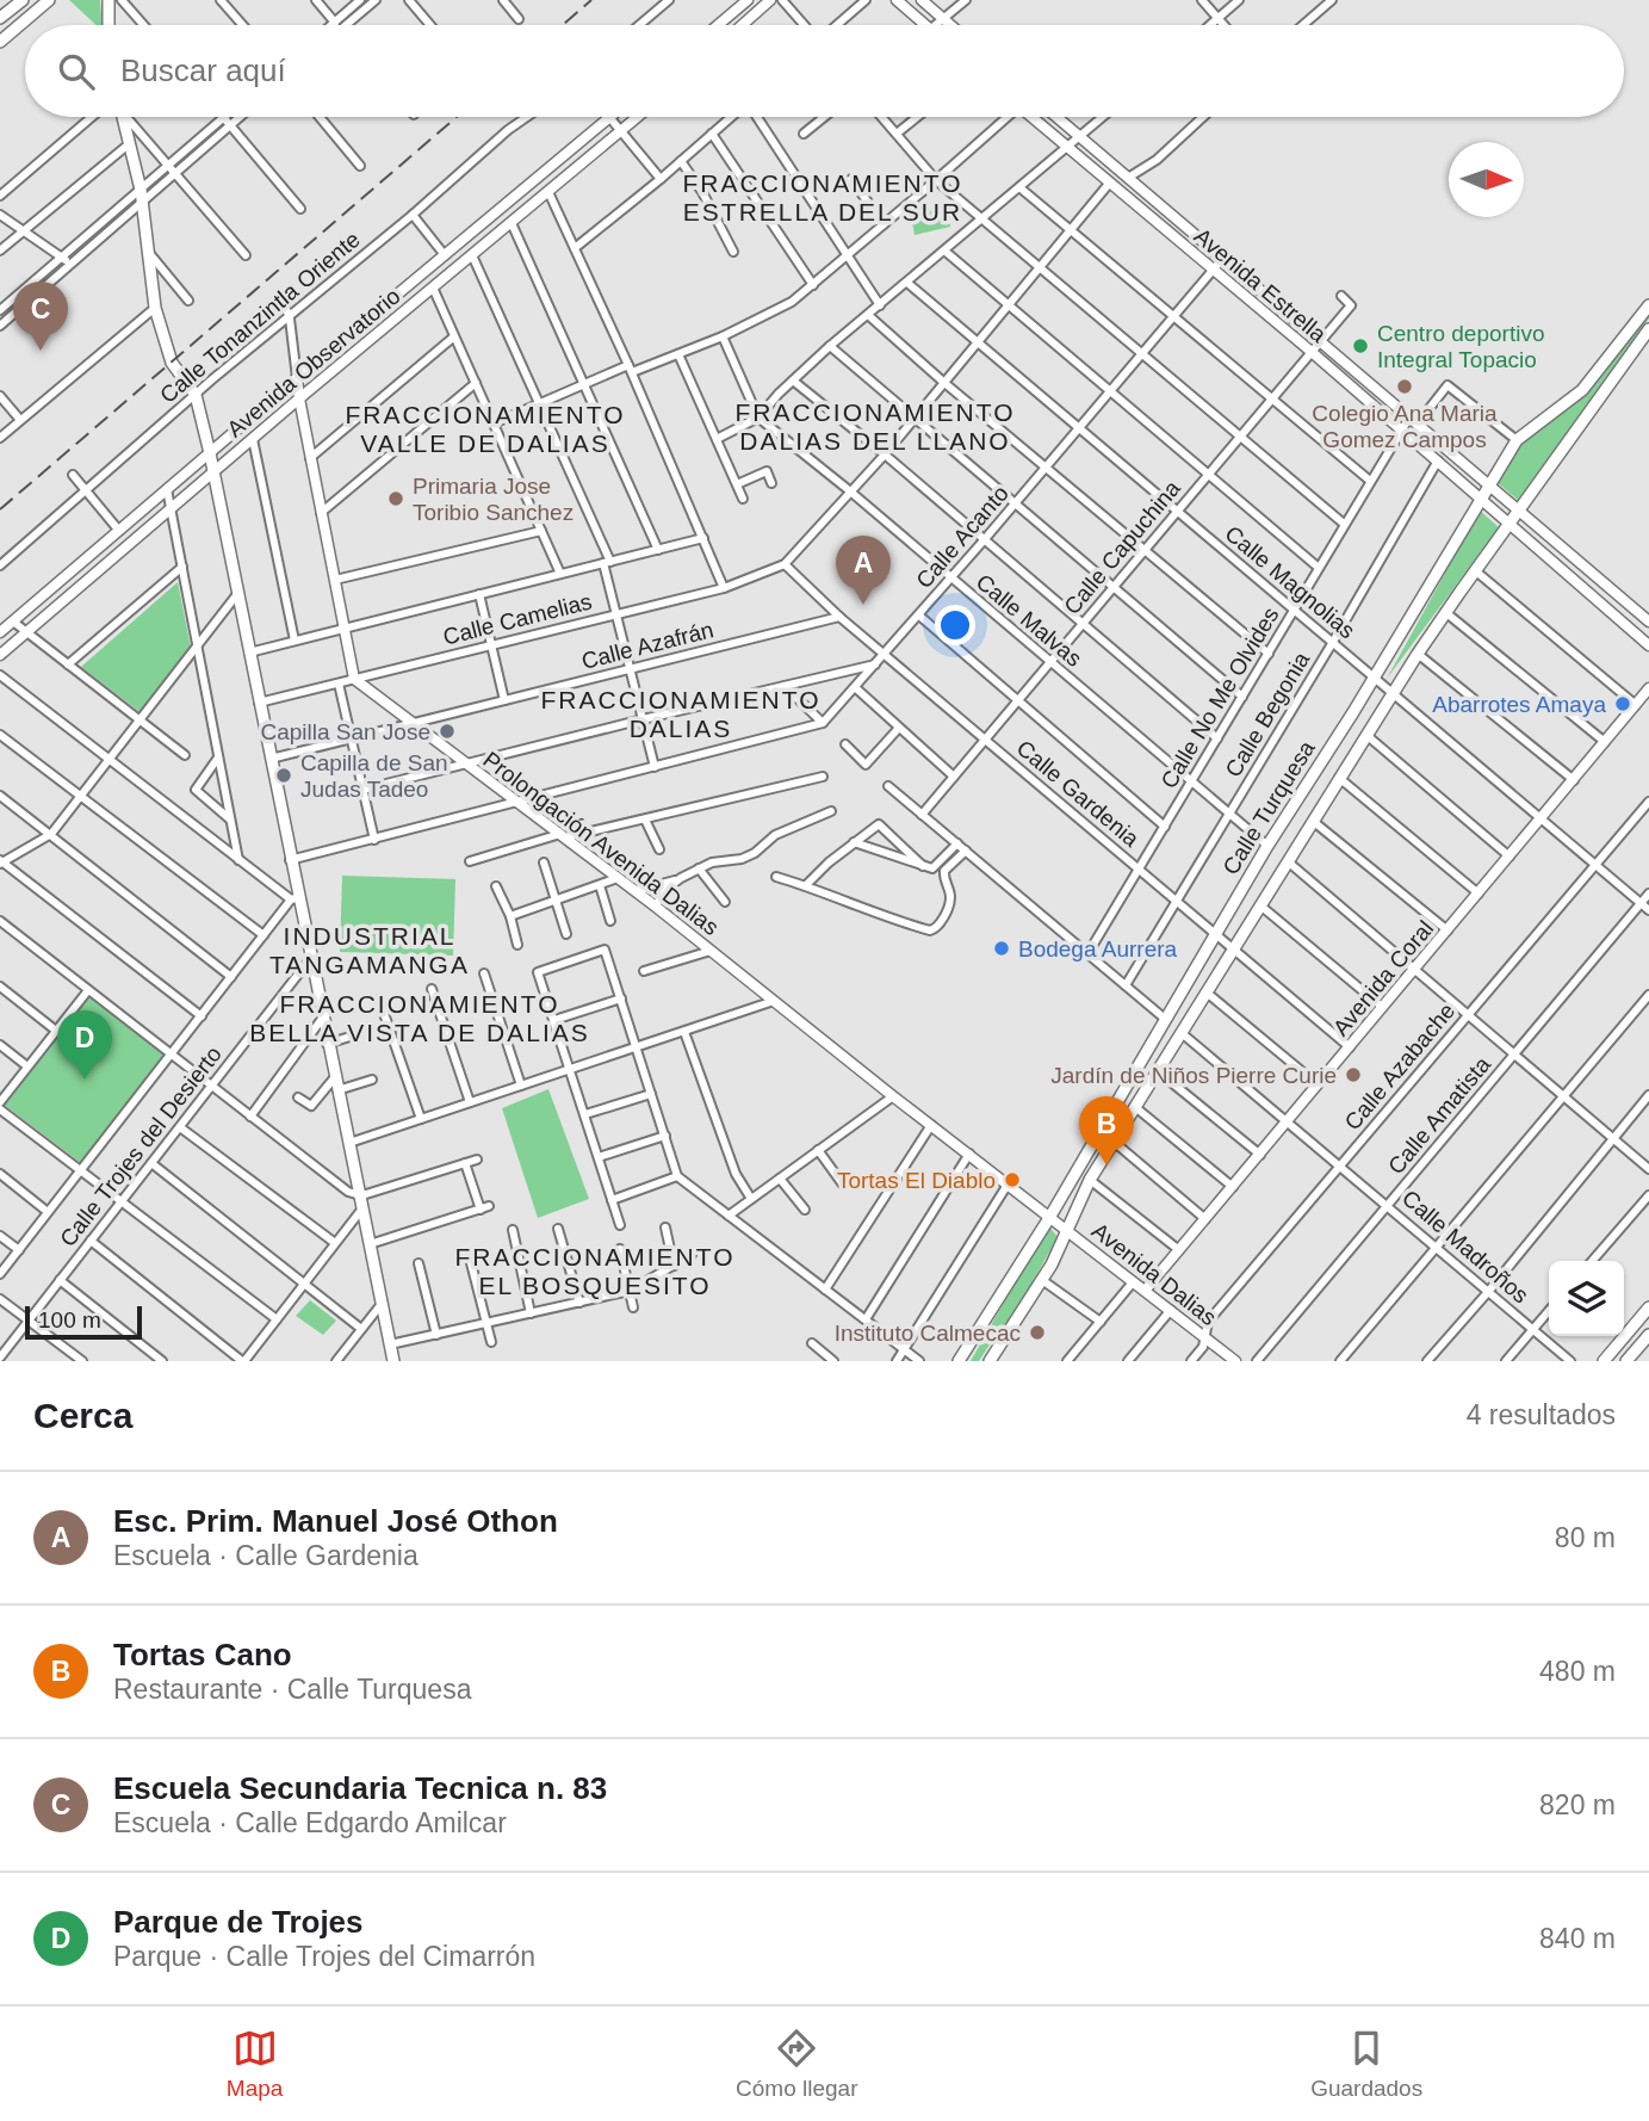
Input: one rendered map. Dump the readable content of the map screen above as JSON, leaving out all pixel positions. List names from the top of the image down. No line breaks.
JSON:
{"streets":{"main road":["Calle Turquesa"],"street":["Avenida Estrella","Calle Tonanzintla Oriente","Avenida Observatorio","Calle Acanto","Calle Capuchina","Calle Magnolias","Calle Camelias","Calle Malvas","Calle Azafrán","Calle No Me Olvides","Calle Begonia","Calle Gardenia","Prolongación Avenida Dalias","Avenida Coral","Calle Azabache","Calle Amatista","Calle Trojes del Desierto","Calle Madroños","Avenida Dalias"]},"crossings":[["Avenida Estrella","Calle Acanto"],["Avenida Estrella","Calle Capuchina"],["Avenida Estrella","Calle No Me Olvides"],["Avenida Estrella","Calle Begonia"],["Avenida Estrella","Calle Turquesa"],["Calle Acanto","Calle Magnolias"],["Calle Acanto","Calle Malvas"],["Calle Acanto","Calle Gardenia"],["Calle Capuchina","Calle Magnolias"],["Calle Capuchina","Calle Malvas"],["Calle Capuchina","Calle Gardenia"],["Calle Magnolias","Calle No Me Olvides"],["Calle Magnolias","Calle Begonia"],["Calle Magnolias","Calle Turquesa"],["Calle Magnolias","Avenida Coral"],["Calle Magnolias","Calle Azabache"],["Calle Magnolias","Calle Amatista"],["Calle Camelias","Calle Gardenia"],["Calle Camelias","Prolongación Avenida Dalias"],["Calle Malvas","Calle No Me Olvides"],["Calle Malvas","Calle Begonia"],["Calle Malvas","Calle Turquesa"],["Calle Azafrán","Calle Gardenia"],["Calle Azafrán","Prolongación Avenida Dalias"],["Calle No Me Olvides","Calle Gardenia"],["Calle No Me Olvides","Calle Turquesa"],["Calle Begonia","Calle Gardenia"],["Calle Gardenia","Calle Turquesa"],["Calle Gardenia","Avenida Coral"],["Calle Turquesa","Prolongación Avenida Dalias"],["Calle Turquesa","Calle Madroños"],["Calle Turquesa","Avenida Dalias"],["Prolongación Avenida Dalias","Avenida Dalias"],["Avenida Coral","Calle Madroños"],["Avenida Coral","Avenida Dalias"],["Calle Azabache","Calle Madroños"],["Calle Azabache","Avenida Dalias"],["Calle Amatista","Calle Madroños"]],"districts":["FRACCIONAMIENTO ESTRELLA DEL SUR","FRACCIONAMIENTO DALIAS DEL LLANO","FRACCIONAMIENTO VALLE DE DALIAS","FRACCIONAMIENTO DALIAS","INDUSTRIAL TANGAMANGA","FRACCIONAMIENTO BELLA VISTA DE DALIAS","FRACCIONAMIENTO EL BOSQUESITO"],"places":["Centro deportivo Integral Topacio","Colegio Ana Maria Gomez Campos","Primaria Jose Toribio Sanchez","Abarrotes Amaya","Capilla San Jose","Capilla de San Judas Tadeo","Bodega Aurrera","Jardín de Niños Pierre Curie","Tortas El Diablo","Instituto Calmecac"],"scale_bar":"100 m","north":"right","page":{"search":"Buscar aquí","pins":["C","A","D","B"],"scale":"100 m","heading":["Cerca","4 resultados"],"list":[{"mark":"A","name":"Esc. Prim. Manuel José Othon","note":"Escuela · Calle Gardenia","value":"80 m"},{"mark":"B","name":"Tortas Cano","note":"Restaurante · Calle Turquesa","value":"480 m"},{"mark":"C","name":"Escuela Secundaria Tecnica n. 83","note":"Escuela · Calle Edgardo Amilcar","value":"820 m"},{"mark":"D","name":"Parque de Trojes","note":"Parque · Calle Trojes del Cimarrón","value":"840 m"}],"nav":["Mapa","Cómo llegar","Guardados"]}}
